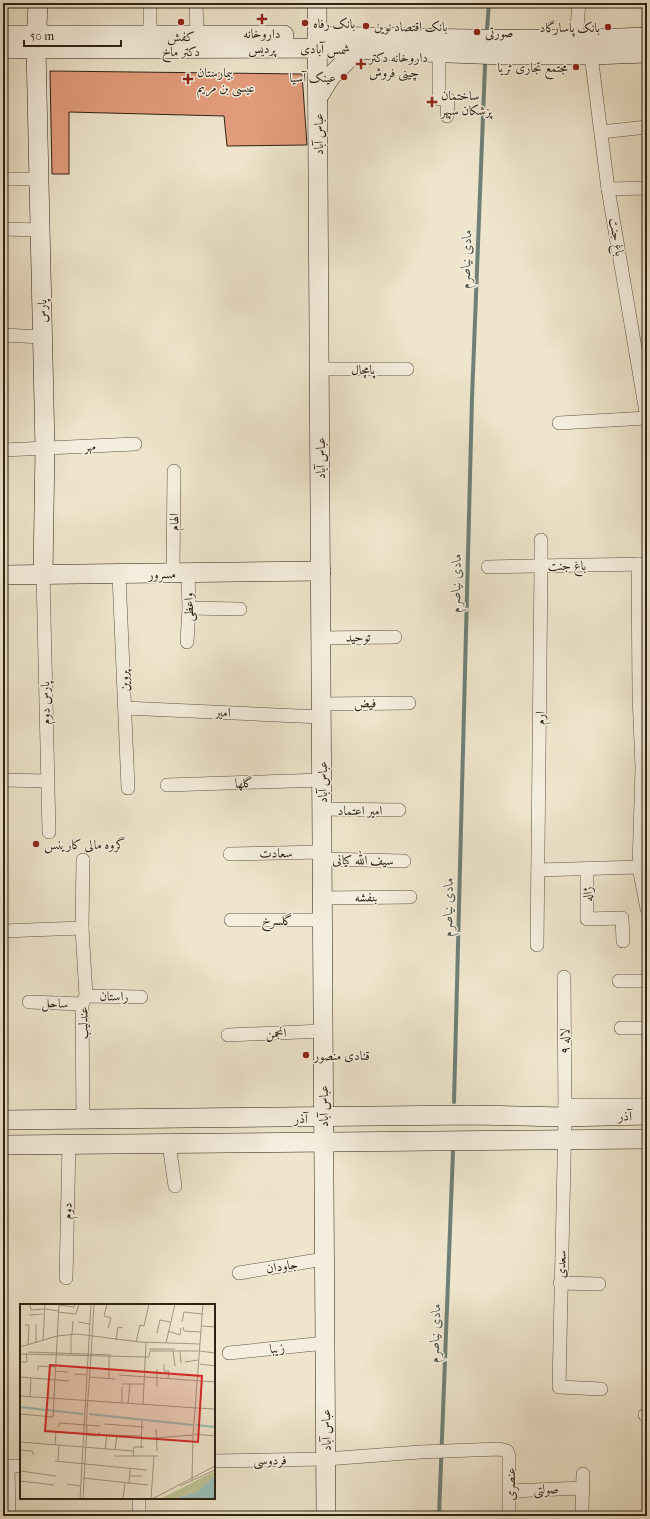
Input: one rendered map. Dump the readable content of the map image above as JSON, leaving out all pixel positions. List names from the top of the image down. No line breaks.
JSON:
{"streets":{"main road":["شمس آبادی","عباس آباد","پارس","مسرور","آذر"],"street":["باغ جنت","پامچال","مهر","الهام","واعظی","توحید","پروین","پارس دوم","فیض","امیر","ارم","گلها","امیر اعتماد","سعادت","سیف الله کیانی","ژاله","بنفشه","گلسرخ","راستان","ساحل","عندلیب","انجمن","۹ لاله","دوم","سعدی","جاودان","زیبا","فردوسی","عنصری","صولتی"]},"crossings":[["شمس آبادی","عباس آباد"],["شمس آبادی","باغ جنت"],["شمس آبادی","پارس"],["عباس آباد","پامچال"],["عباس آباد","مسرور"],["عباس آباد","توحید"],["عباس آباد","فیض"],["عباس آباد","امیر"],["عباس آباد","گلها"],["عباس آباد","امیر اعتماد"],["عباس آباد","سعادت"],["عباس آباد","سیف الله کیانی"],["عباس آباد","بنفشه"],["عباس آباد","گلسرخ"],["عباس آباد","انجمن"],["عباس آباد","آذر"],["عباس آباد","جاودان"],["عباس آباد","زیبا"],["عباس آباد","فردوسی"],["عباس آباد","عنصری"],["باغ جنت","ارم"],["پارس","مهر"],["پارس","مسرور"],["پارس","پارس دوم"],["الهام","مسرور"],["الهام","واعظی"],["مسرور","واعظی"],["مسرور","پروین"],["مسرور","پارس دوم"],["پروین","امیر"],["فیض","امیر"],["سعادت","سیف الله کیانی"],["راستان","ساحل"],["راستان","عندلیب"],["ساحل","عندلیب"],["عندلیب","آذر"],["۹ لاله","آذر"],["۹ لاله","سعدی"],["آذر","دوم"],["آذر","سعدی"],["فردوسی","عنصری"],["عنصری","صولتی"]],"water":["مادی نیاصرم"],"places":{"health":["داروخانه پردیس","داروخانه دکتر چینی فروش","بیمارستان عیسی بن مریم","ساختمان پزشکان سپهر"],"other":["کفش دکتر ماخ","بانک رفاه","بانک اقتصاد نوین","بانک پاسارگاد","صورتی","مجتمع تجاری ثریا","عینک آسیا","گروه مالی کارینس","قنادی منصور"]},"scale_bar":"50 m"}
